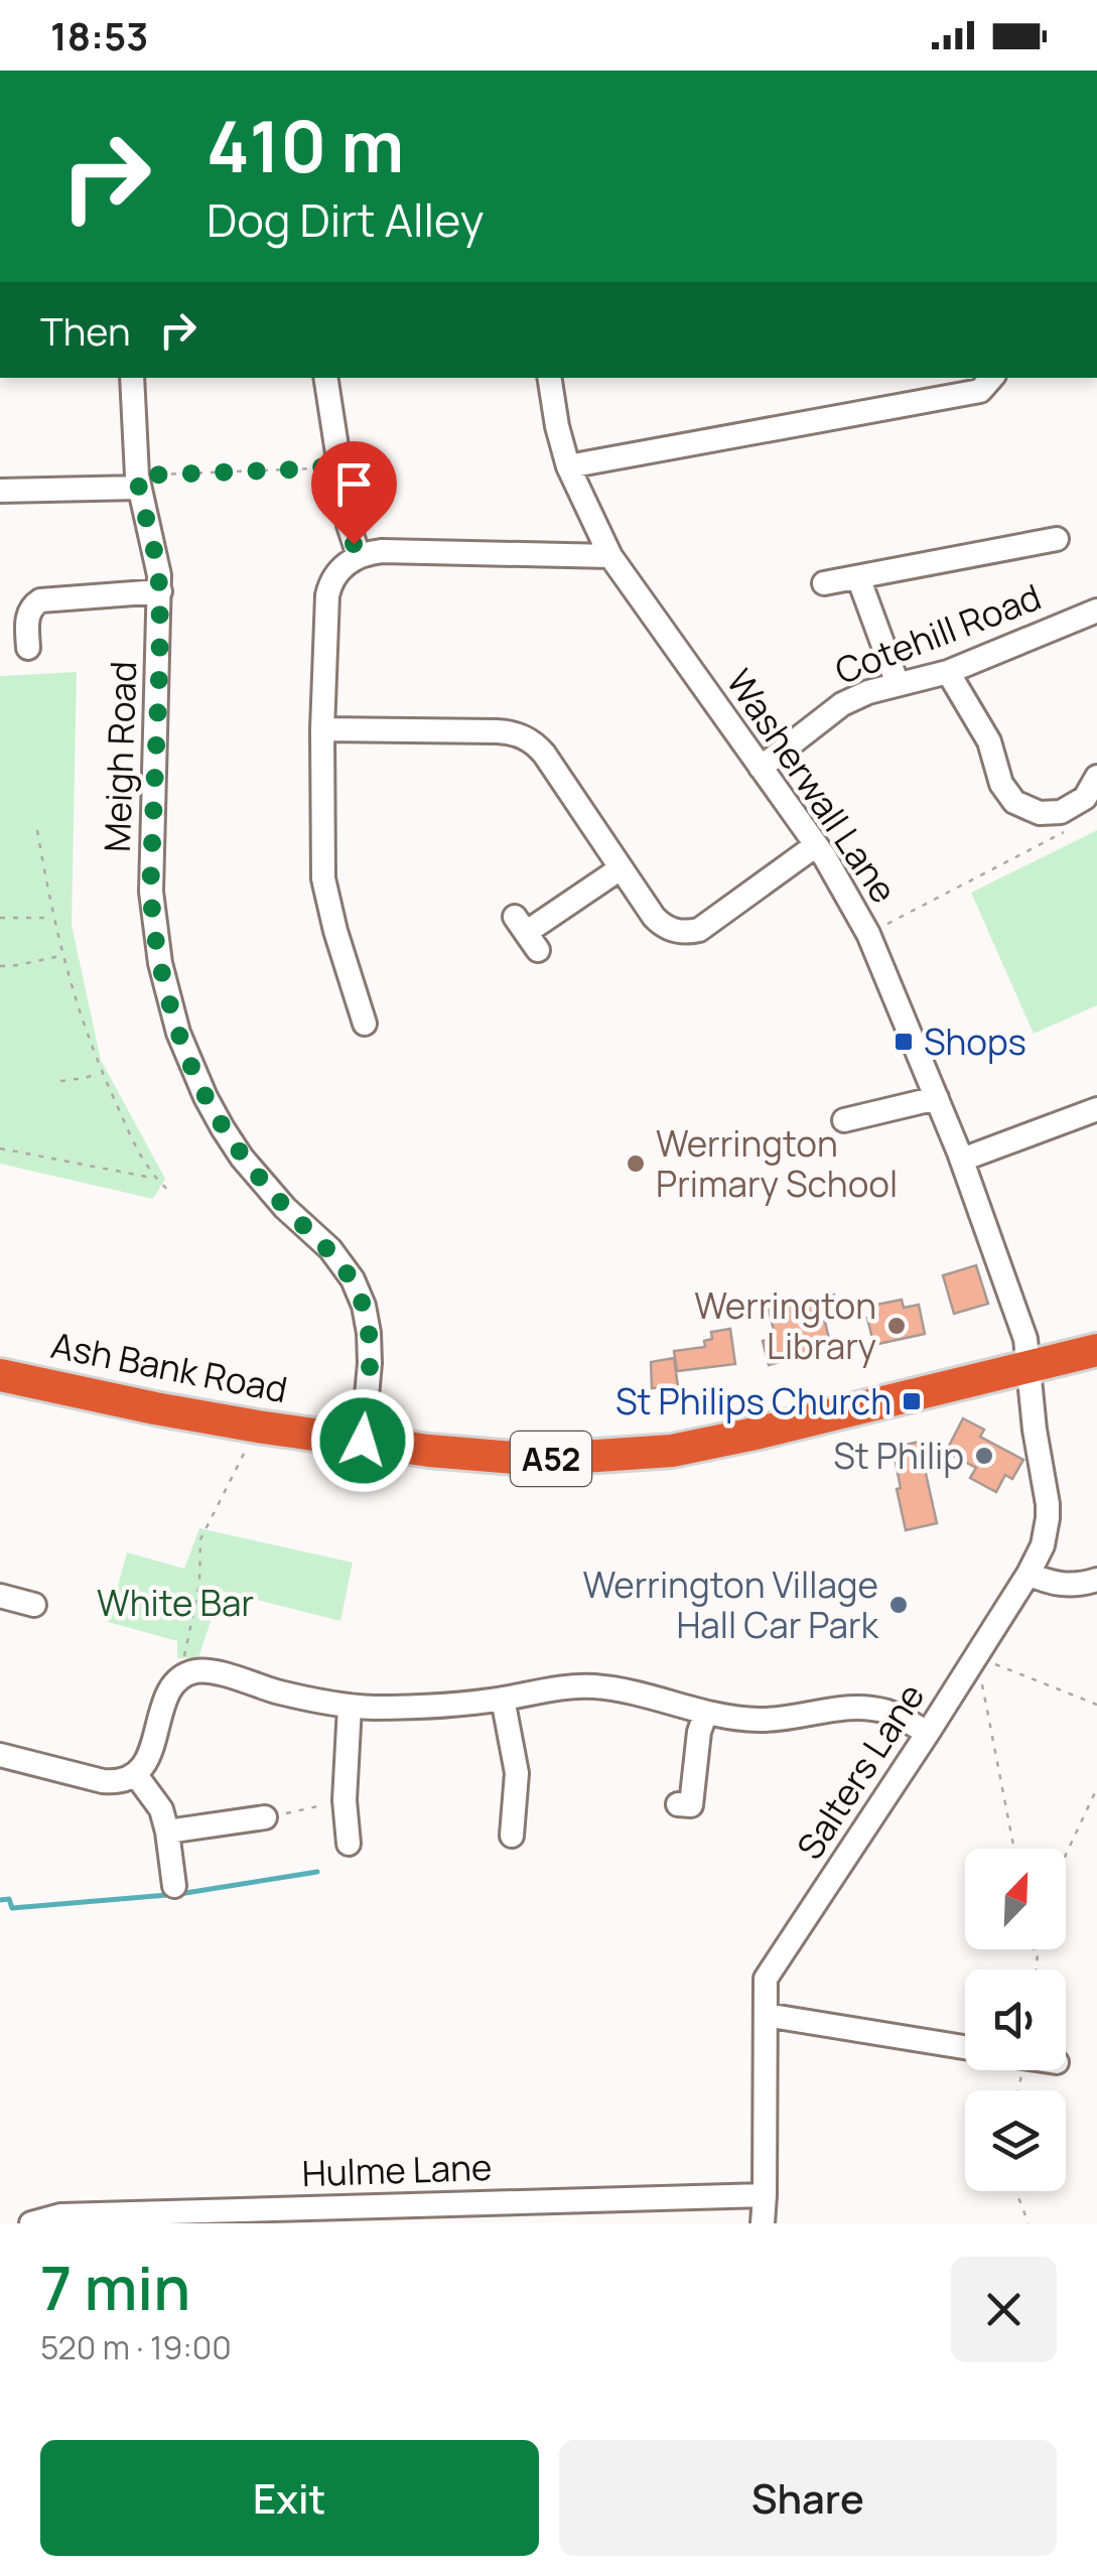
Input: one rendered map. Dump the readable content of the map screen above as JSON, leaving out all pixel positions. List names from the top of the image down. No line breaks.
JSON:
{"streets":{"highway":["Ash Bank Road","A52"],"street":["Cotehill Road","Meigh Road","Washerwall Lane","Salters Lane","Hulme Lane"]},"crossings":[["Cotehill Road","Washerwall Lane"],["Meigh Road","Ash Bank Road"],["Washerwall Lane","Ash Bank Road"],["Washerwall Lane","Salters Lane"],["Ash Bank Road","Salters Lane"],["Salters Lane","Hulme Lane"]],"parks":["White Bar"],"places":{"transit":["Shops","St Philips Church"],"other":["Werrington Primary School","Werrington Library","St Philip","Werrington Village Hall Car Park"]},"north":"top right","page":{"status":"18:53","turn":["410 m","Dog Dirt Alley"],"then":"Then","heading":["7 min","520 m · 19:00"],"buttons":["Exit","Share"]}}
